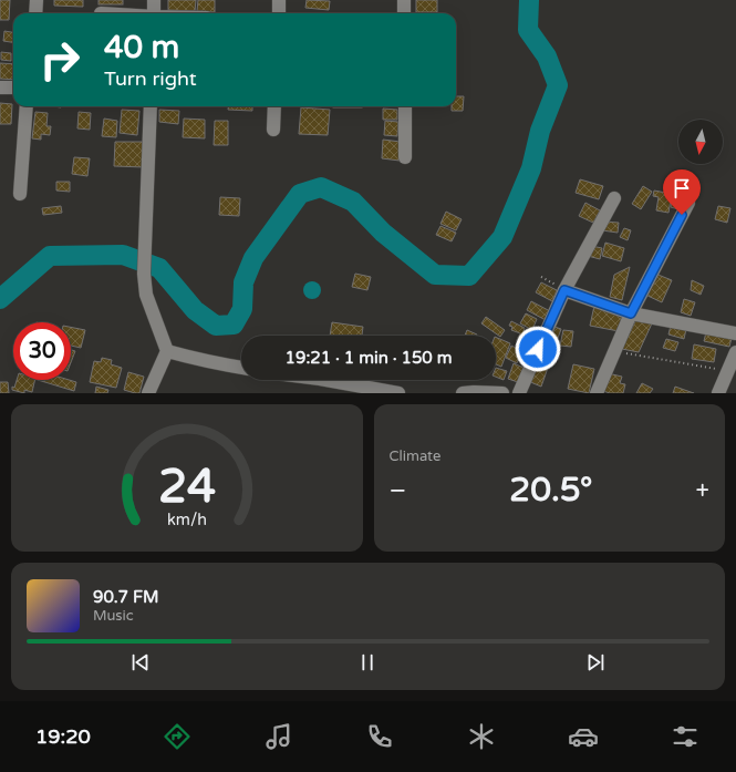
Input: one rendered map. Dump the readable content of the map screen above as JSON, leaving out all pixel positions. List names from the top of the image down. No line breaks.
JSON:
{"north":"bottom","page":{"turn":["40 m","Turn right"],"limit":"30","trip":"19:21 · 1 min · 150 m","tile":"Climate","heat":["−","20.5°","+"],"song":["90.7 FM","Music"],"tabs":"19:20","gauge":["24","km/h"]}}
